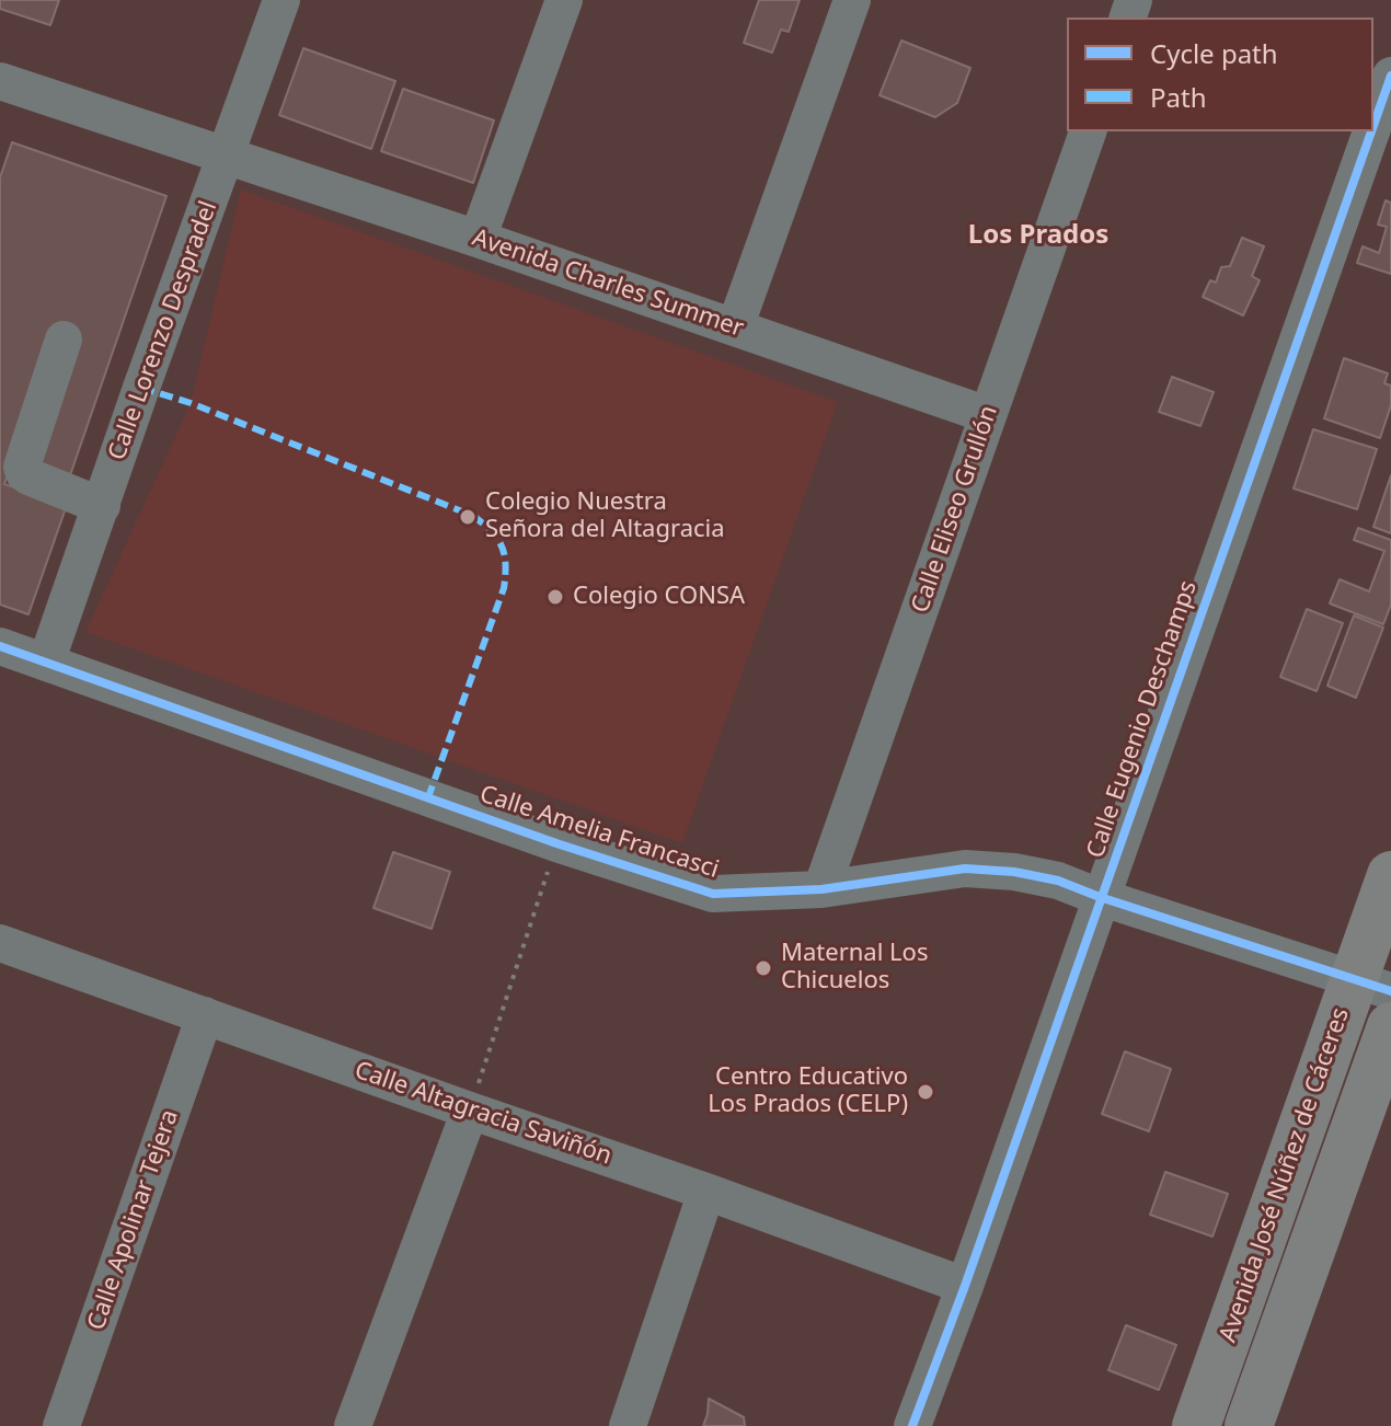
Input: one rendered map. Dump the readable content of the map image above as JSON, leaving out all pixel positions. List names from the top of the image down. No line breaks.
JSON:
{"streets":{"main road":["Avenida José Núñez de Cáceres"],"street":["Avenida Charles Summer","Calle Lorenzo Despradel","Calle Eliseo Grullón","Calle Eugenio Deschamps","Calle Amelia Francasci","Calle Altagracia Saviñón","Calle Apolinar Tejera"]},"crossings":[["Avenida Charles Summer","Calle Lorenzo Despradel"],["Avenida Charles Summer","Calle Eliseo Grullón"],["Calle Lorenzo Despradel","Calle Amelia Francasci"],["Calle Eliseo Grullón","Calle Amelia Francasci"],["Calle Eugenio Deschamps","Calle Amelia Francasci"],["Calle Eugenio Deschamps","Calle Altagracia Saviñón"],["Calle Amelia Francasci","Avenida José Núñez de Cáceres"],["Calle Altagracia Saviñón","Calle Apolinar Tejera"]],"districts":["Los Prados"],"places":["Colegio Nuestra Señora del Altagracia","Colegio CONSA","Maternal Los Chicuelos","Centro Educativo Los Prados (CELP)"],"legend":["Cycle path","Path"]}
